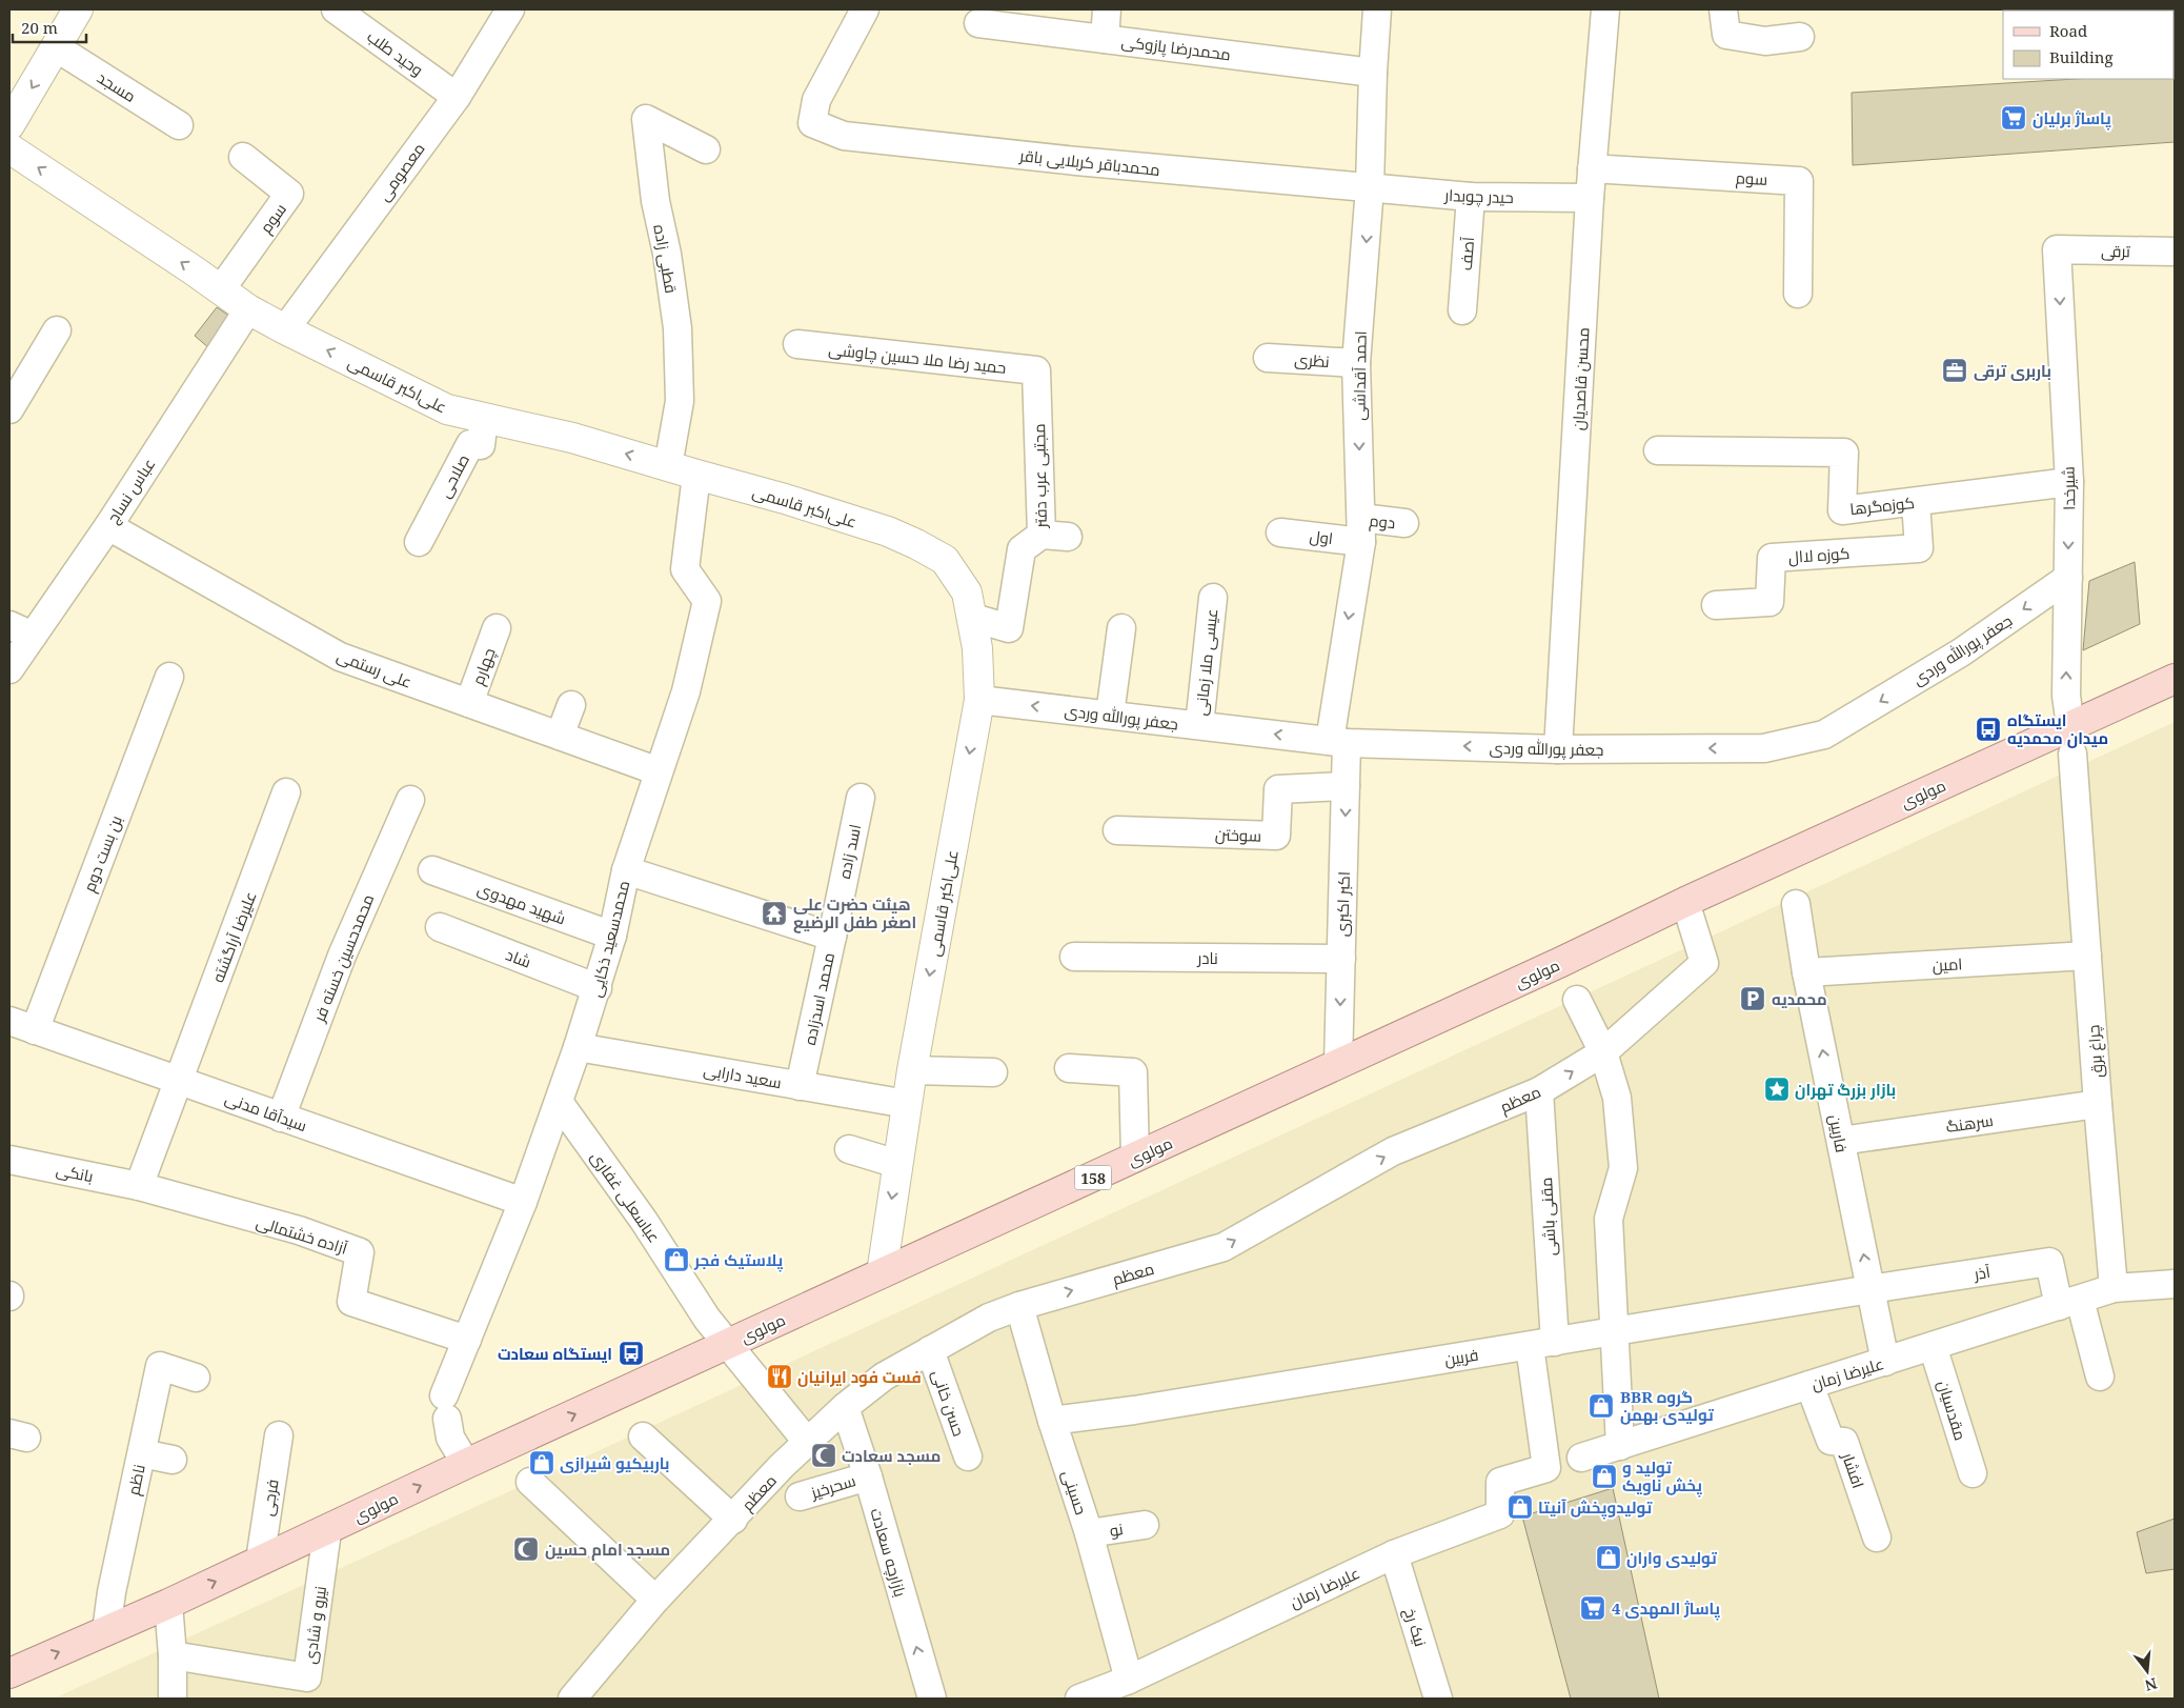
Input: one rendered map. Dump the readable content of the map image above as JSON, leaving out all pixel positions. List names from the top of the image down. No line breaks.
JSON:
{"streets":{"main road":["مولوی","158"],"street":["محمدرضا پازوکی","وحید طلب","مسجد","محمدباقر کربلایی باقر","معصومی","سوم","حیدر چوبدار","ترقی","آصف","قطبی زاده","حمید رضا ملا حسین چاوشی","نظری","احمد آقداشی","محسن قاصدیان","علی‌اکبر قاسمی","صلاحی","مجتبی عرب دفتر","شیرخدا","عباس نساج","کوزه‌گرها","دوم","اول","کوزه لاال","جعفر پورالله وردی","عیسی ملا زمانی","چهارم","علی رستمی","سوختن","اسد زاده","بن بست دوم","شهید مهدوی","اکبر اکبری","علیرضا آراگشته","محمدسعید ذکایی","محمدحسین خسته فر","شاد","نادر","امین","محمد اسدزاده","چراغ برق","سعید دارابی","معظم","سیدآقا مدنی","سرهنگ","فاربین","بانکی","عباسعلی غفاری","مقنی باشی","آزاده خشتمالی","آذر","فربین","علیرضا زمان","حسن خانی","مقدسیان","افشار","ناظم","سحرخیز","حسینی","فرجی","نو","بازارچه سعادت","نیرو و شادی","نیک رخ"]},"crossings":[["محمدرضا پازوکی","احمد آقداشی"],["وحید طلب","معصومی"],["محمدباقر کربلایی باقر","حیدر چوبدار"],["محمدباقر کربلایی باقر","احمد آقداشی"],["معصومی","علی‌اکبر قاسمی"],["سوم","محسن قاصدیان"],["سوم","علی‌اکبر قاسمی"],["حیدر چوبدار","آصف"],["حیدر چوبدار","احمد آقداشی"],["حیدر چوبدار","محسن قاصدیان"],["ترقی","شیرخدا"],["قطبی زاده","علی‌اکبر قاسمی"],["حمید رضا ملا حسین چاوشی","مجتبی عرب دفتر"],["نظری","احمد آقداشی"],["احمد آقداشی","دوم"],["احمد آقداشی","اول"],["احمد آقداشی","جعفر پورالله وردی"],["احمد آقداشی","اکبر اکبری"],["محسن قاصدیان","جعفر پورالله وردی"],["علی‌اکبر قاسمی","صلاحی"],["علی‌اکبر قاسمی","مجتبی عرب دفتر"],["علی‌اکبر قاسمی","عباس نساج"],["علی‌اکبر قاسمی","جعفر پورالله وردی"],["علی‌اکبر قاسمی","مولوی"],["علی‌اکبر قاسمی","محمدسعید ذکایی"],["علی‌اکبر قاسمی","سعید دارابی"],["شیرخدا","کوزه‌گرها"],["شیرخدا","جعفر پورالله وردی"],["شیرخدا","مولوی"],["شیرخدا","چراغ برق"],["عباس نساج","علی رستمی"],["کوزه‌گرها","کوزه لاال"],["دوم","اول"],["جعفر پورالله وردی","عیسی ملا زمانی"],["جعفر پورالله وردی","اکبر اکبری"],["چهارم","علی رستمی"],["علی رستمی","محمدسعید ذکایی"],["مولوی","اکبر اکبری"],["مولوی","محمدسعید ذکایی"],["مولوی","چراغ برق"],["مولوی","معظم"],["مولوی","عباسعلی غفاری"],["مولوی","ناظم"],["مولوی","فرجی"],["مولوی","نیرو و شادی"],["سوختن","اکبر اکبری"],["اسد زاده","محمد اسدزاده"],["بن بست دوم","سیدآقا مدنی"],["شهید مهدوی","محمدسعید ذکایی"],["اکبر اکبری","نادر"],["علیرضا آراگشته","سیدآقا مدنی"],["علیرضا آراگشته","بانکی"],["علیرضا آراگشته","آزاده خشتمالی"],["محمدسعید ذکایی","شاد"],["محمدسعید ذکایی","محمد اسدزاده"],["محمدسعید ذکایی","سعید دارابی"],["محمدسعید ذکایی","سیدآقا مدنی"],["محمدسعید ذکایی","عباسعلی غفاری"],["محمدسعید ذکایی","آزاده خشتمالی"],["محمدحسین خسته فر","سیدآقا مدنی"],["امین","چراغ برق"],["امین","فاربین"],["محمد اسدزاده","سعید دارابی"],["چراغ برق","سرهنگ"],["چراغ برق","علیرضا زمان"],["معظم","مقنی باشی"],["معظم","حسن خانی"],["معظم","حسینی"],["معظم","بازارچه سعادت"],["سرهنگ","فاربین"],["فاربین","آذر"],["فاربین","فربین"],["فاربین","علیرضا زمان"],["بانکی","آزاده خشتمالی"],["مقنی باشی","فربین"],["مقنی باشی","علیرضا زمان"],["آذر","فربین"],["آذر","علیرضا زمان"],["فربین","حسینی"],["علیرضا زمان","مقدسیان"],["علیرضا زمان","افشار"],["علیرضا زمان","حسینی"],["علیرضا زمان","نیک رخ"],["سحرخیز","بازارچه سعادت"],["حسینی","نو"]],"one_way":["احمد آقداشی","جعفر پورالله وردی","اکبر اکبری","معظم","بازارچه سعادت"],"places":{"supermarket":["پاساژ برلیان","پاساژ المهدی 4"],"office":["باربری ترقی"],"bus stop":["ایستگاه میدان محمدیه","ایستگاه سعادت"],"temple":["هیئت حضرت علی اصغر طفل الرضیع"],"parking":["محمدیه"],"place":["بازار بزرگ تهران"],"shop":["پلاستیک فجر","BBR گروه تولیدی بهمن","باربیکیو شیرازی","تولید و پخش ناویک","تولیدوپخش آنیتا","تولیدی واران"],"restaurant":["فست فود ایرانیان"],"mosque":["مسجد سعادت","مسجد امام حسین"]},"legend":["Road","Building"],"scale_bar":"20 m","north":"bottom"}
